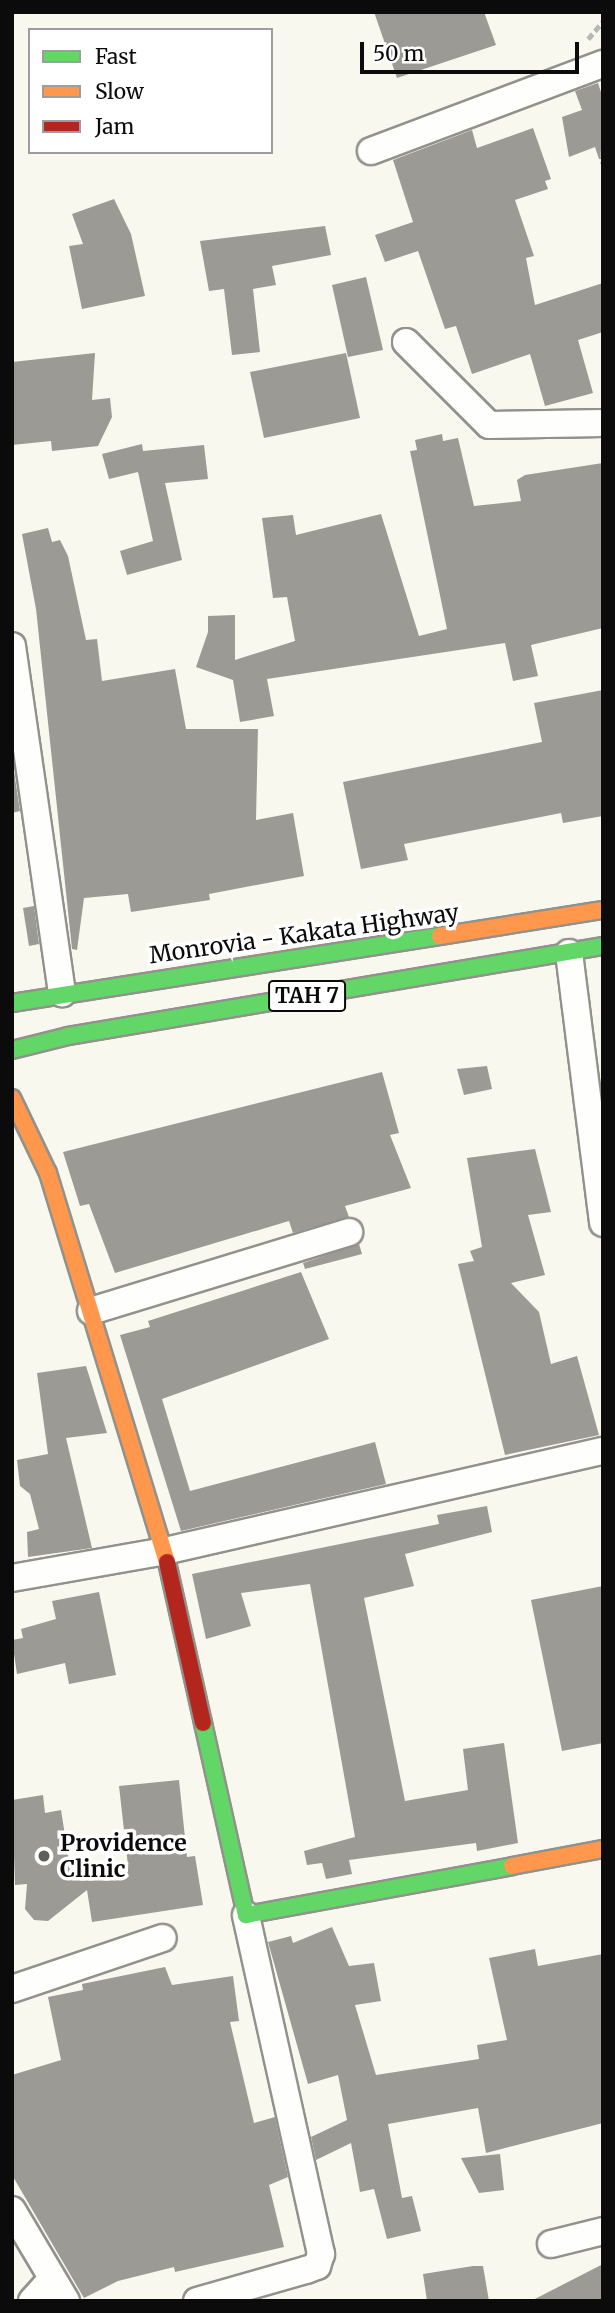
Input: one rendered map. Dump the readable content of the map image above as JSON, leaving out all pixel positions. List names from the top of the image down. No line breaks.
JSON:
{"streets":{"main road":["Monrovia - Kakata Highway","TAH 7"]},"places":["Providence Clinic"],"legend":["Fast","Slow","Jam"],"scale_bar":"50 m"}
